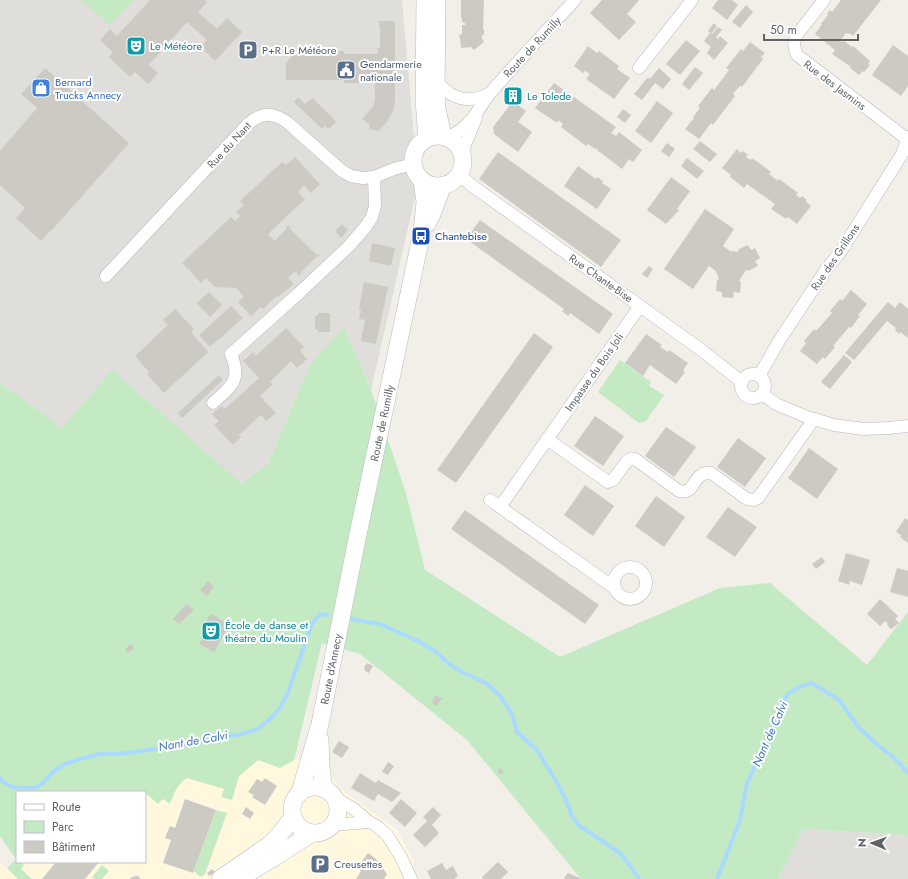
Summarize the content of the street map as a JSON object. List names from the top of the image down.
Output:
{
  "streets": {
    "main road": ["Route de Rumilly", "Route d'Annecy"],
    "street": [
      "Rue des Jasmins",
      "Rue du Nant",
      "Rue des Grillons",
      "Rue Chante-Bise",
      "Impasse du Bois Joli"
    ]
  },
  "crossings": [
    ["Route de Rumilly", "Rue du Nant"],
    ["Route de Rumilly", "Rue Chante-Bise"],
    ["Route de Rumilly", "Route d'Annecy"],
    ["Rue des Jasmins", "Rue des Grillons"],
    ["Rue du Nant", "Rue Chante-Bise"],
    ["Rue des Grillons", "Rue Chante-Bise"],
    ["Rue Chante-Bise", "Impasse du Bois Joli"]
  ],
  "water": ["Nant de Calvi"],
  "places": {
    "theatre": ["Le Météore", "École de danse et théatre du Moulin"],
    "parking": ["P+R Le Météore", "Creusettes"],
    "public building": ["Gendarmerie nationale"],
    "shop": ["Bernard Trucks Annecy"],
    "building": ["Le Tolede"],
    "bus stop": ["Chantebise"]
  },
  "legend": ["Route", "Parc", "Bâtiment"],
  "scale_bar": "50 m",
  "north": "left"
}
